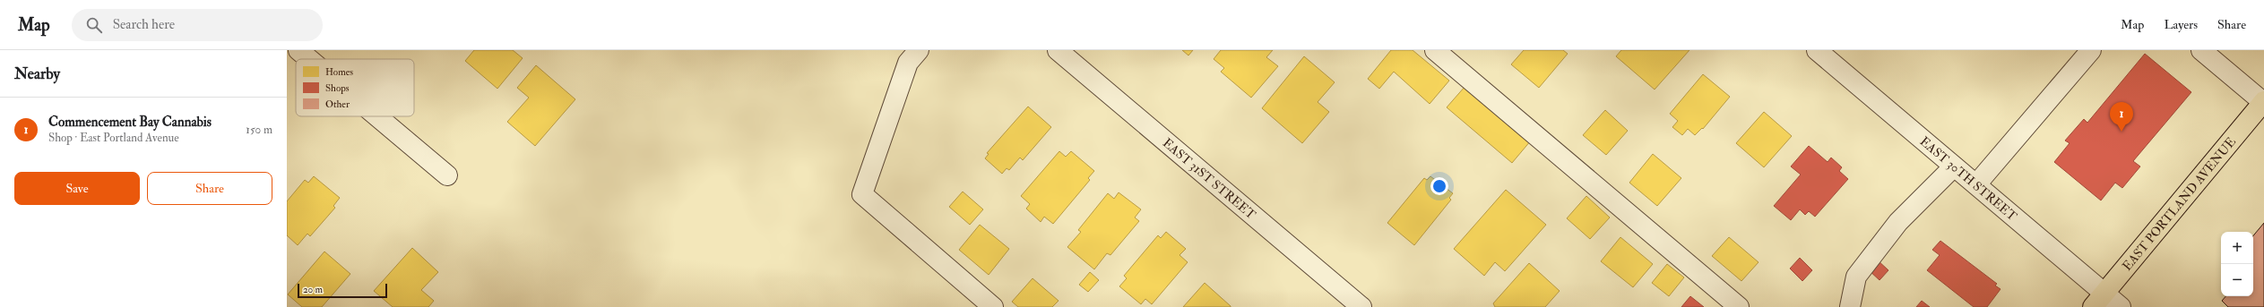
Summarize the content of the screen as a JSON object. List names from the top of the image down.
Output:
{
  "streets": {
    "main road": ["EAST PORTLAND AVENUE"],
    "street": ["EAST 30TH STREET", "EAST 31ST STREET"]
  },
  "crossings": [
    ["EAST 30TH STREET", "EAST PORTLAND AVENUE"]
  ],
  "legend": ["Homes", "Shops", "Other"],
  "scale_bar": "20 m",
  "page": {
    "header": "Map",
    "search": "Search here",
    "nav": ["Map", "Layers", "Share"],
    "heading": "Nearby",
    "list": [
      {
        "mark": "1",
        "name": "Commencement Bay Cannabis",
        "note": "Shop · East Portland Avenue",
        "value": "150 m"
      }
    ],
    "pins": "1",
    "buttons": ["Save", "Share"],
    "map_buttons": ["+", "−"],
    "scale": "20 m"
  }
}
